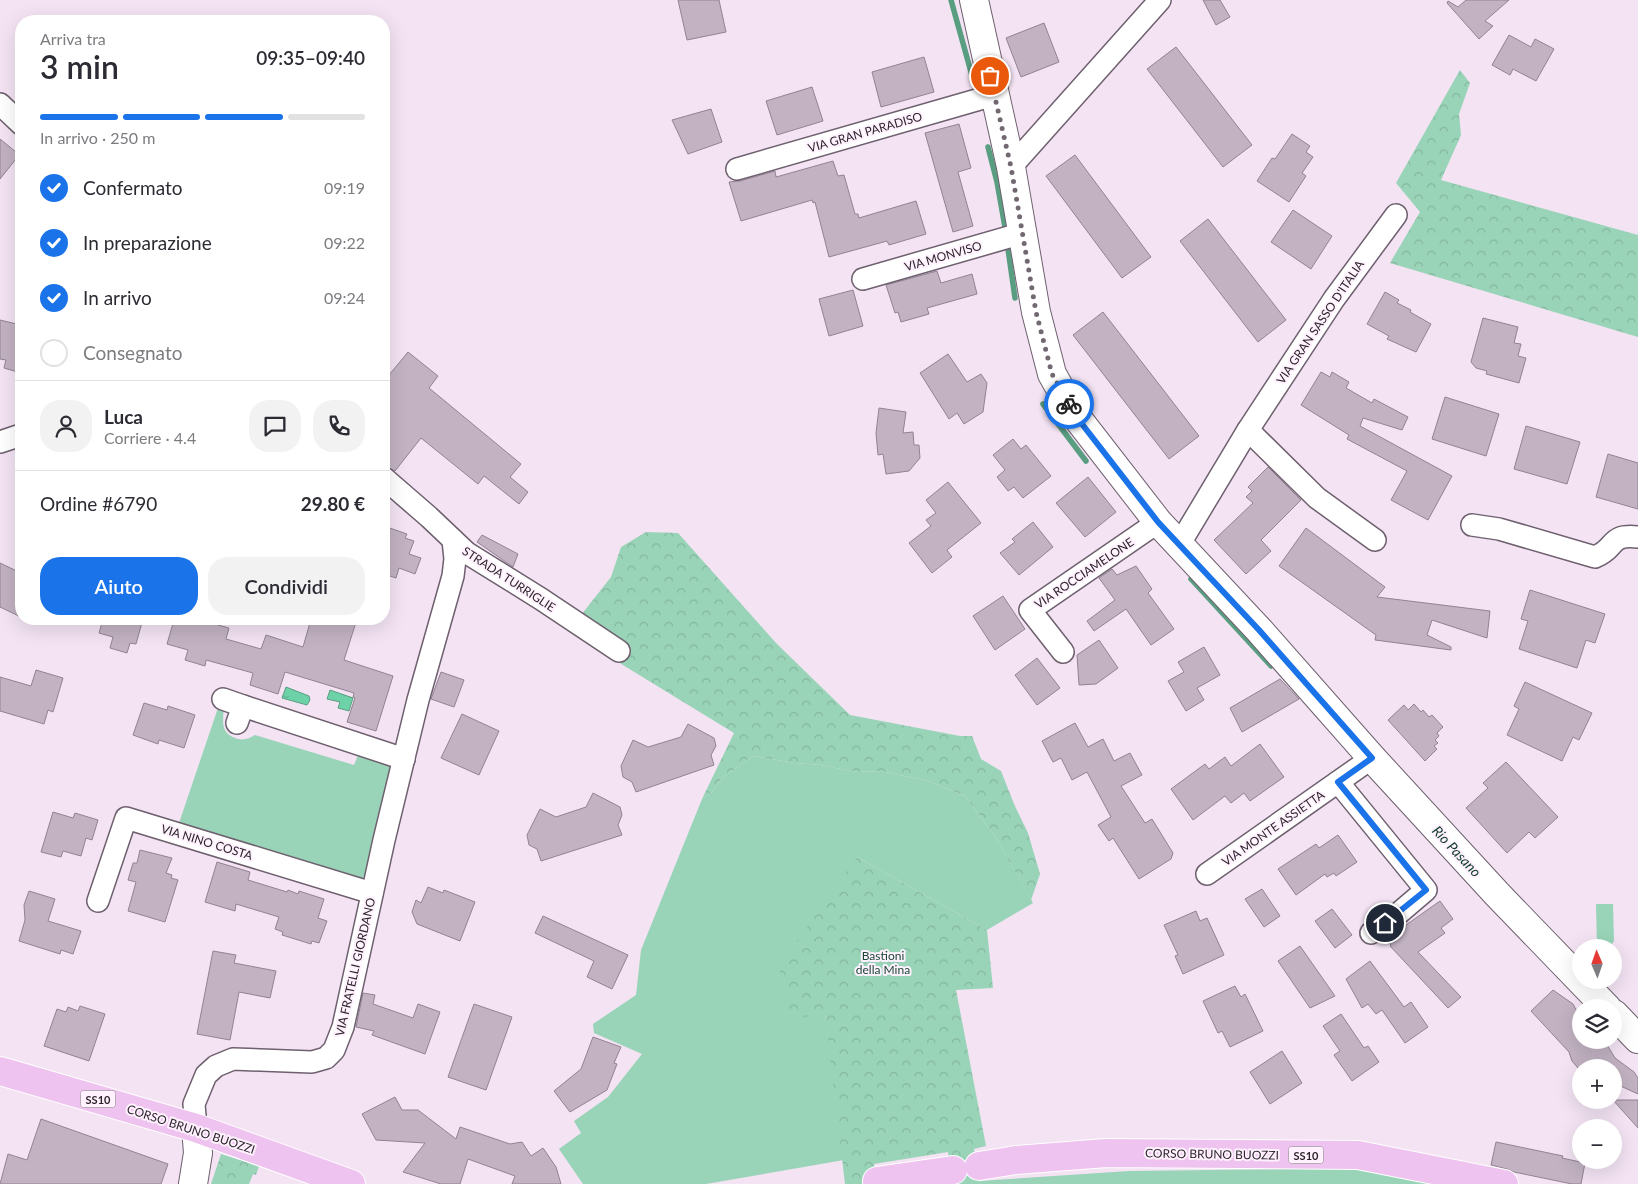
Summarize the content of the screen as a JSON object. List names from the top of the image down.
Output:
{
  "streets": {
    "main road": ["SS10", "CORSO BRUNO BUOZZI"],
    "street": [
      "VIA GRAN PARADISO",
      "VIA MONVISO",
      "VIA GRAN SASSO D'ITALIA",
      "VIA ROCCIAMELONE",
      "STRADA TURRIGLIE",
      "VIA MONTE ASSIETTA",
      "VIA NINO COSTA",
      "VIA FRATELLI GIORDANO"
    ]
  },
  "crossings": [
    ["STRADA TURRIGLIE", "VIA FRATELLI GIORDANO"],
    ["VIA NINO COSTA", "VIA FRATELLI GIORDANO"],
    ["VIA FRATELLI GIORDANO", "CORSO BRUNO BUOZZI"]
  ],
  "water": ["Rio Pasano"],
  "parks": ["Bastioni della Mina"],
  "north": "top",
  "page": {
    "heading": ["3 min", "Arriva tra", "09:35–09:40"],
    "panel": [
      "Luca",
      "Corriere · 4.4",
      "Ordine #6790",
      "29.80 €"
    ],
    "bar": "In arrivo · 250 m",
    "list": [
      ["Confermato", "09:19"],
      ["In preparazione", "09:22"],
      ["In arrivo", "09:24"],
      "Consegnato"
    ],
    "buttons": ["Aiuto", "Condividi"],
    "map_buttons": ["+", "−"]
  }
}
